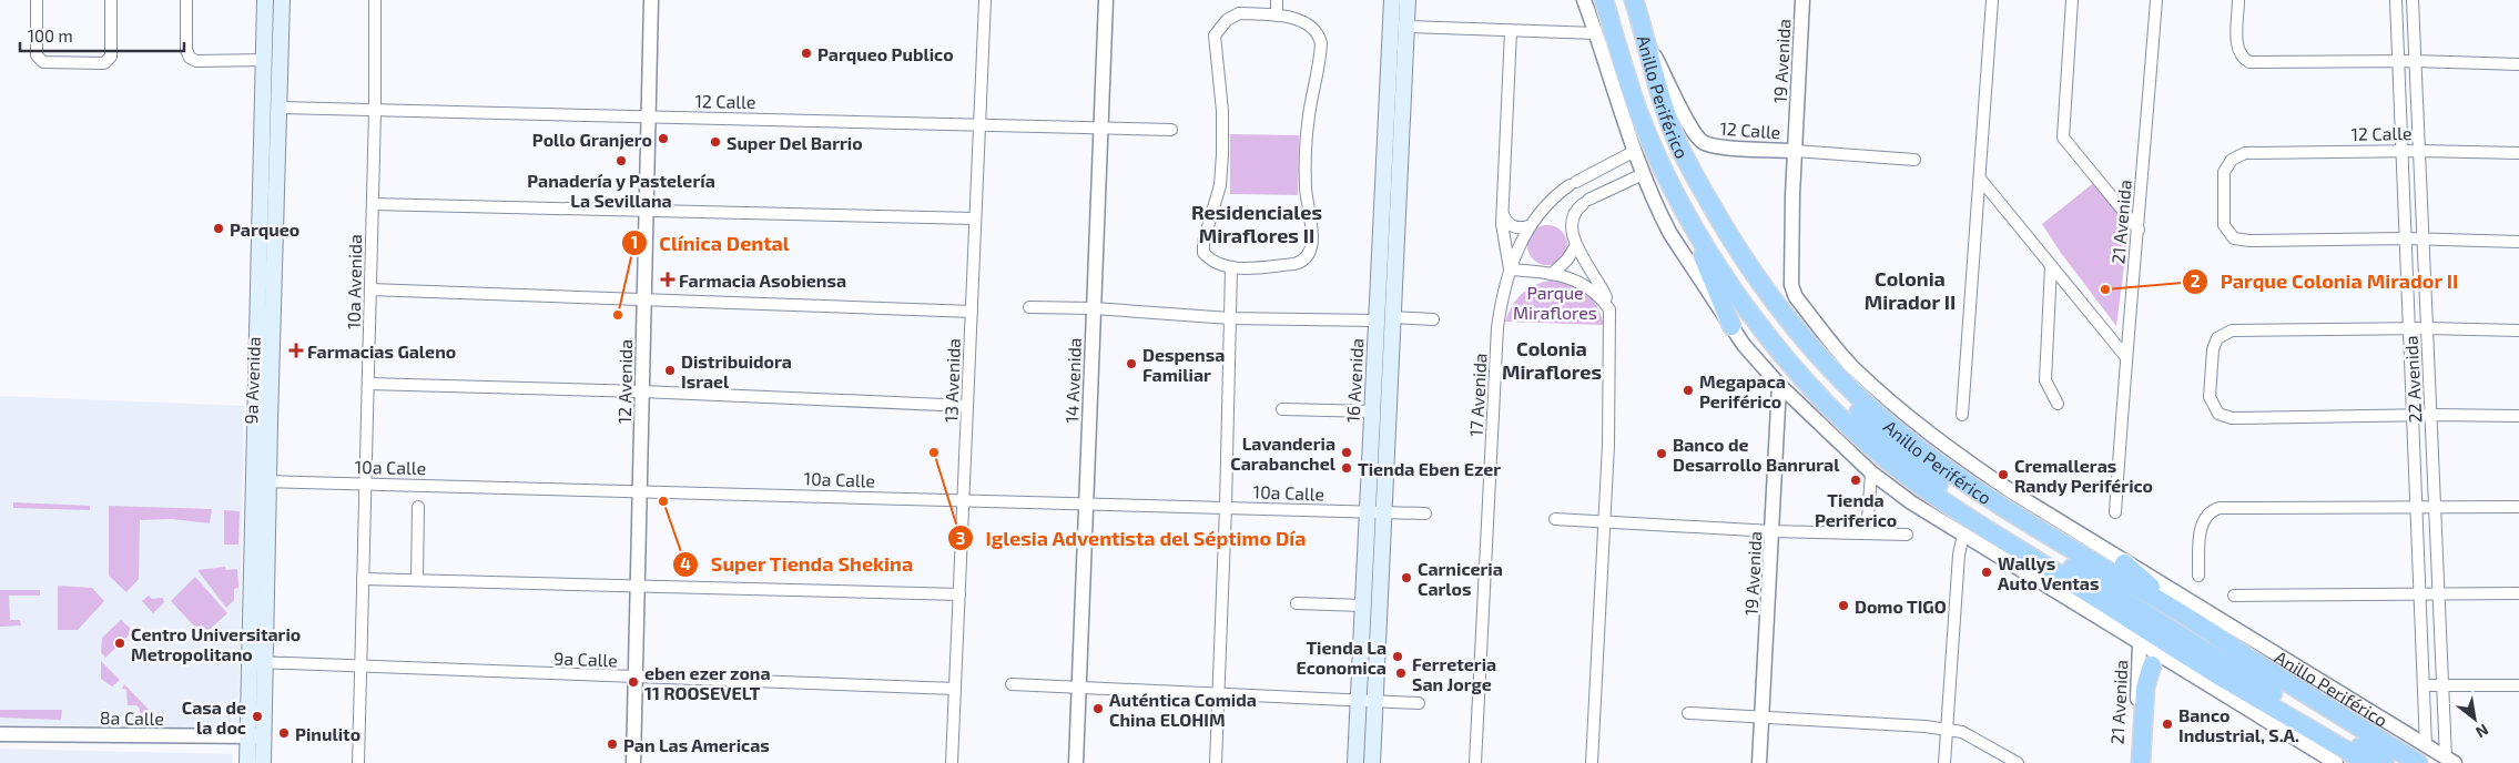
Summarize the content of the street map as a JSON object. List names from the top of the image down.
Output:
{
  "streets": {
    "highway": ["Anillo Periférico"],
    "main road": ["9a Avenida", "16 Avenida"],
    "street": [
      "19 Avenida",
      "12 Calle",
      "21 Avenida",
      "10a Avenida",
      "22 Avenida",
      "13 Avenida",
      "14 Avenida",
      "12 Avenida",
      "17 Avenida",
      "10a Calle",
      "9a Calle",
      "8a Calle"
    ]
  },
  "crossings": [
    ["19 Avenida", "Anillo Periférico"],
    ["19 Avenida", "12 Calle"],
    ["Anillo Periférico", "12 Calle"],
    ["Anillo Periférico", "22 Avenida"],
    ["12 Calle", "10a Avenida"],
    ["12 Calle", "22 Avenida"],
    ["12 Calle", "9a Avenida"],
    ["12 Calle", "13 Avenida"],
    ["12 Calle", "14 Avenida"],
    ["12 Calle", "12 Avenida"],
    ["10a Avenida", "10a Calle"],
    ["10a Avenida", "9a Calle"],
    ["9a Avenida", "10a Calle"],
    ["9a Avenida", "9a Calle"],
    ["9a Avenida", "8a Calle"],
    ["13 Avenida", "10a Calle"],
    ["13 Avenida", "9a Calle"],
    ["14 Avenida", "10a Calle"],
    ["16 Avenida", "10a Calle"],
    ["12 Avenida", "10a Calle"],
    ["12 Avenida", "9a Calle"]
  ],
  "districts": ["Residenciales Miraflores II", "Colonia Mirador II", "Colonia Miraflores"],
  "parks": ["Parque Miraflores"],
  "places": {
    "other": [
      "Parqueo Publico",
      "Pollo Granjero",
      "Super Del Barrio",
      "Panadería y Pastelería La Sevillana",
      "Parqueo",
      "Parque Colonia Mirador II",
      "Clínica Dental",
      "Despensa Familiar",
      "Distribuidora Israel",
      "Megapaca Periférico",
      "Iglesia Adventista del Séptimo Día",
      "Lavanderia Carabanchel",
      "Banco de Desarrollo Banrural",
      "Tienda Eben Ezer",
      "Cremalleras Randy Periférico",
      "Tienda Periferico",
      "Super Tienda Shekina",
      "Wallys Auto Ventas",
      "Carniceria Carlos",
      "Domo TIGO",
      "Centro Universitario Metropolitano",
      "Tienda La Economica",
      "Ferreteria San Jorge",
      "eben ezer zona 11 ROOSEVELT",
      "Auténtica Comida China ELOHIM",
      "Casa de la doc",
      "Banco Industrial, S.A.",
      "Pinulito",
      "Pan Las Americas"
    ],
    "health": ["Farmacia Asobiensa", "Farmacias Galeno"]
  },
  "scale_bar": "100 m",
  "north": "bottom right"
}
